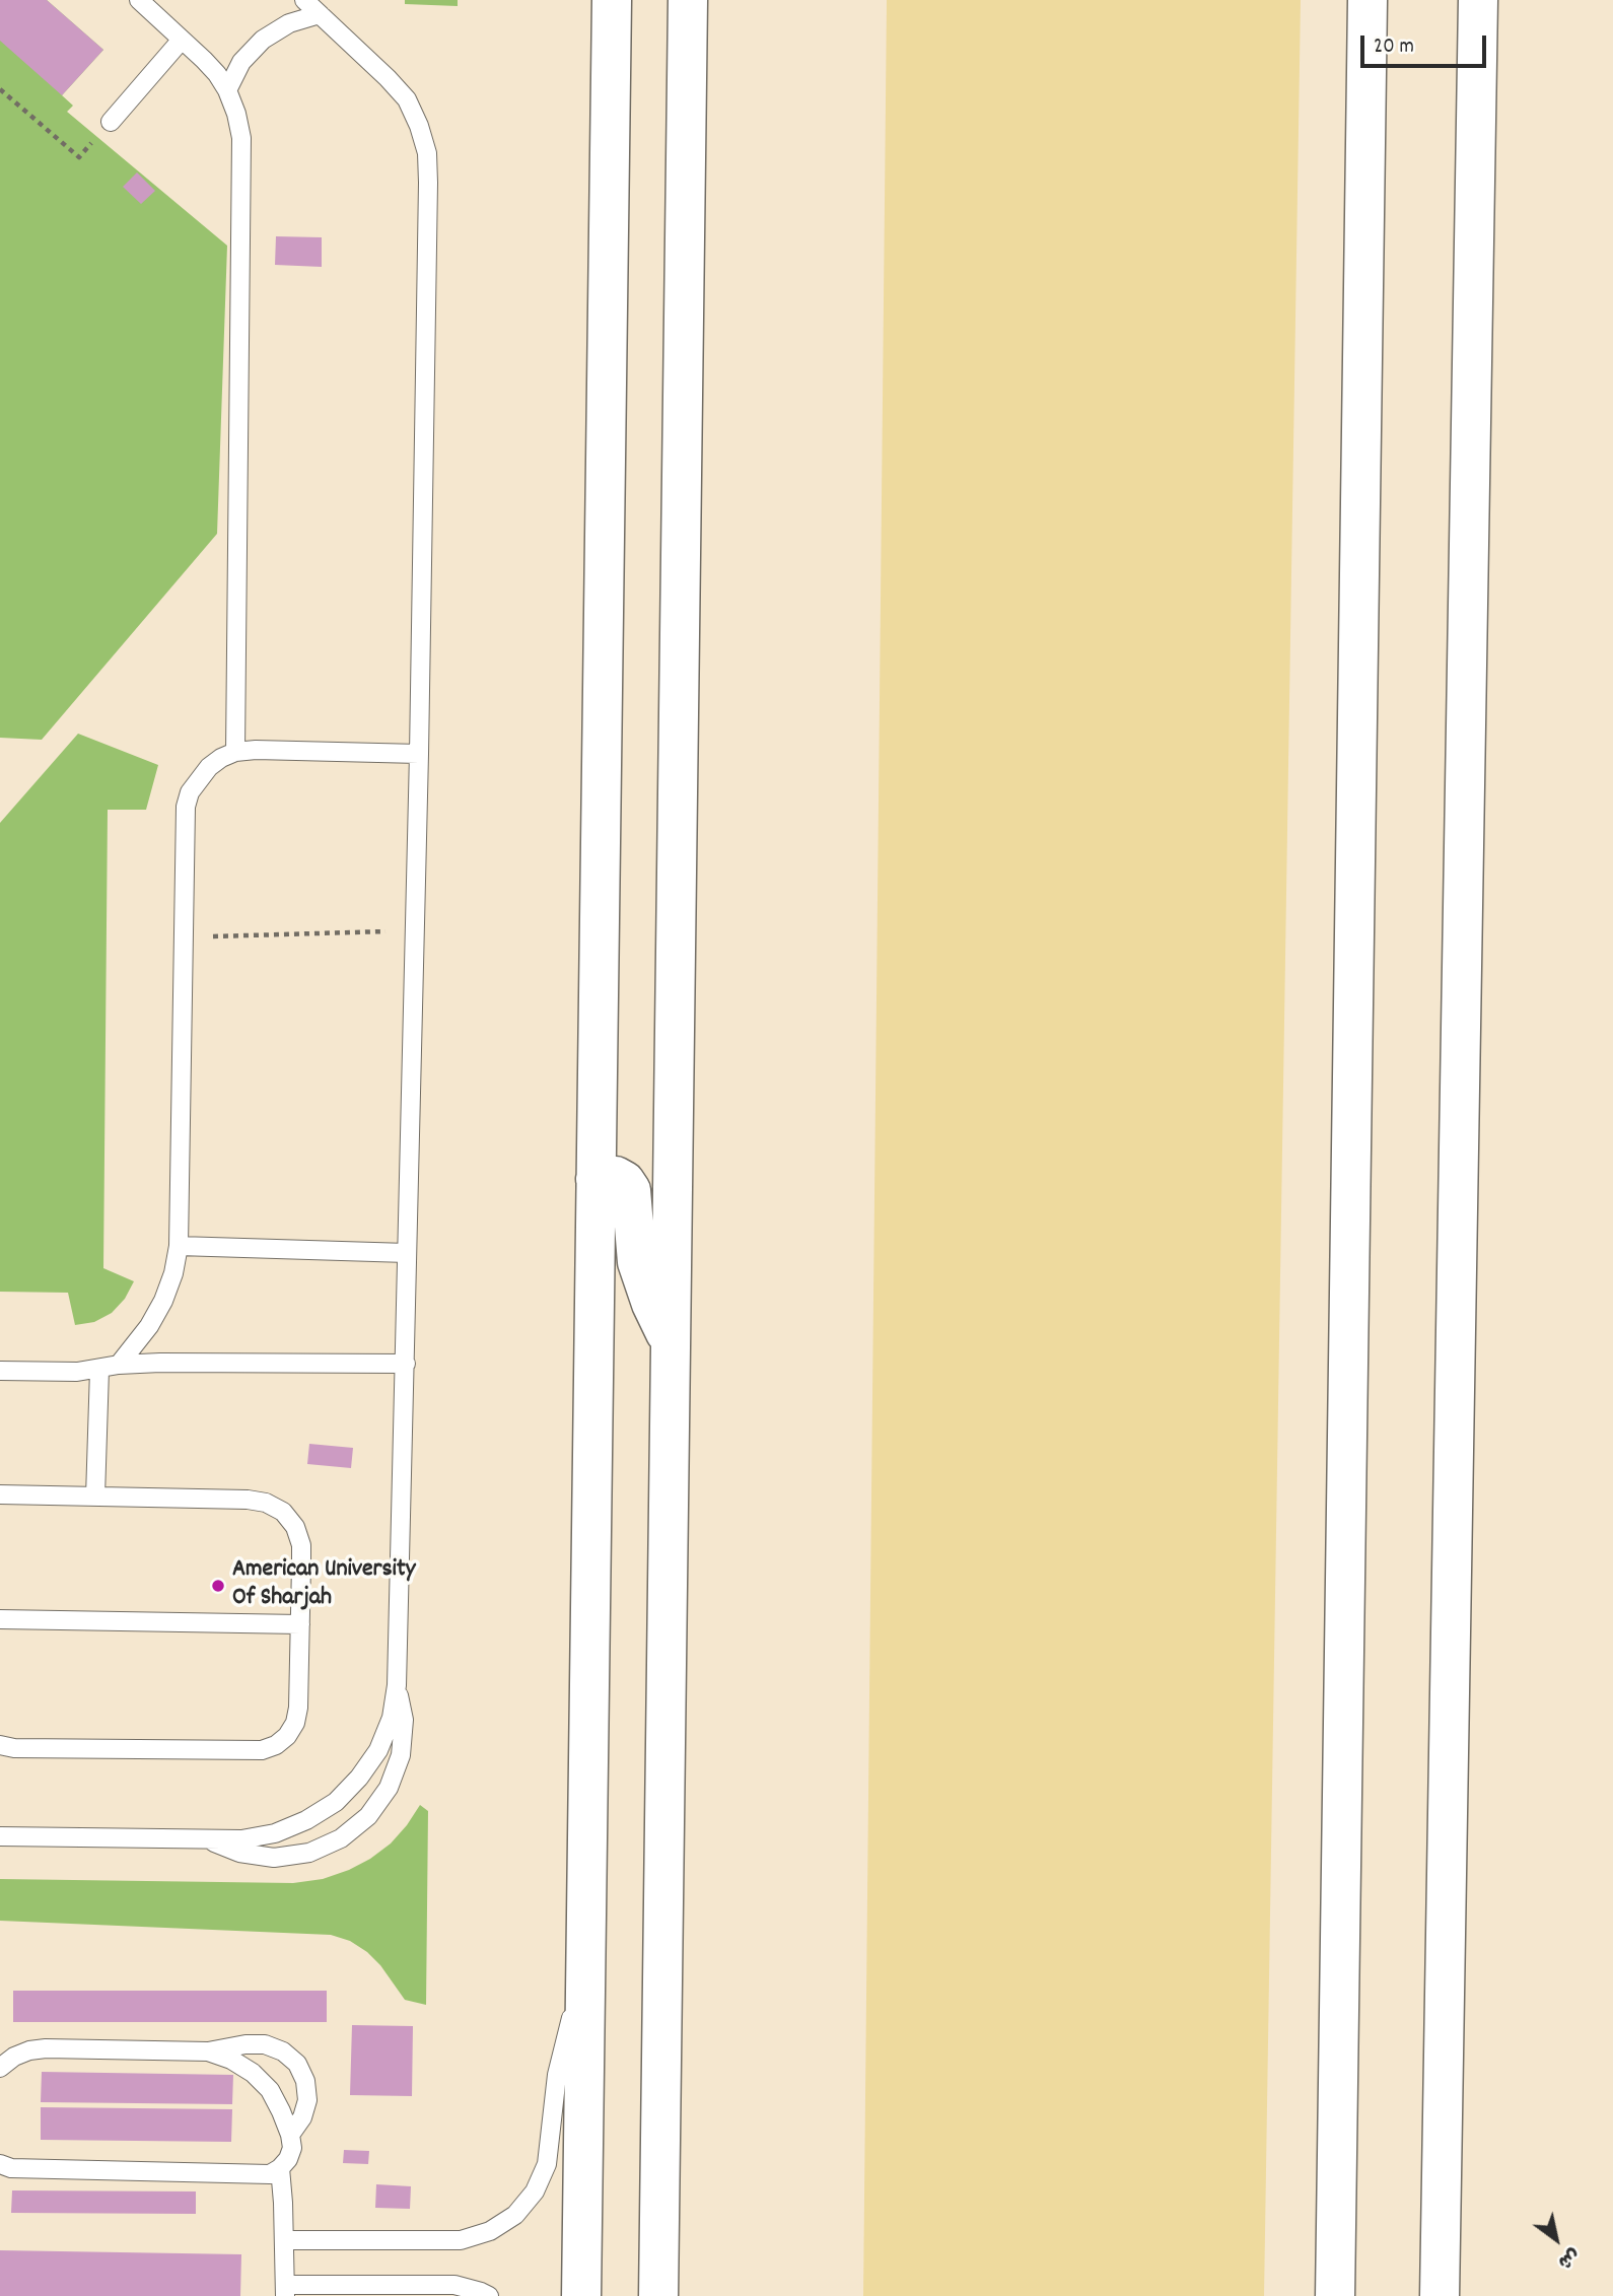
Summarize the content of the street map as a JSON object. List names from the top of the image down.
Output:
{
  "places": ["American University Of Sharjah"],
  "scale_bar": "20 m",
  "north": "bottom right"
}
